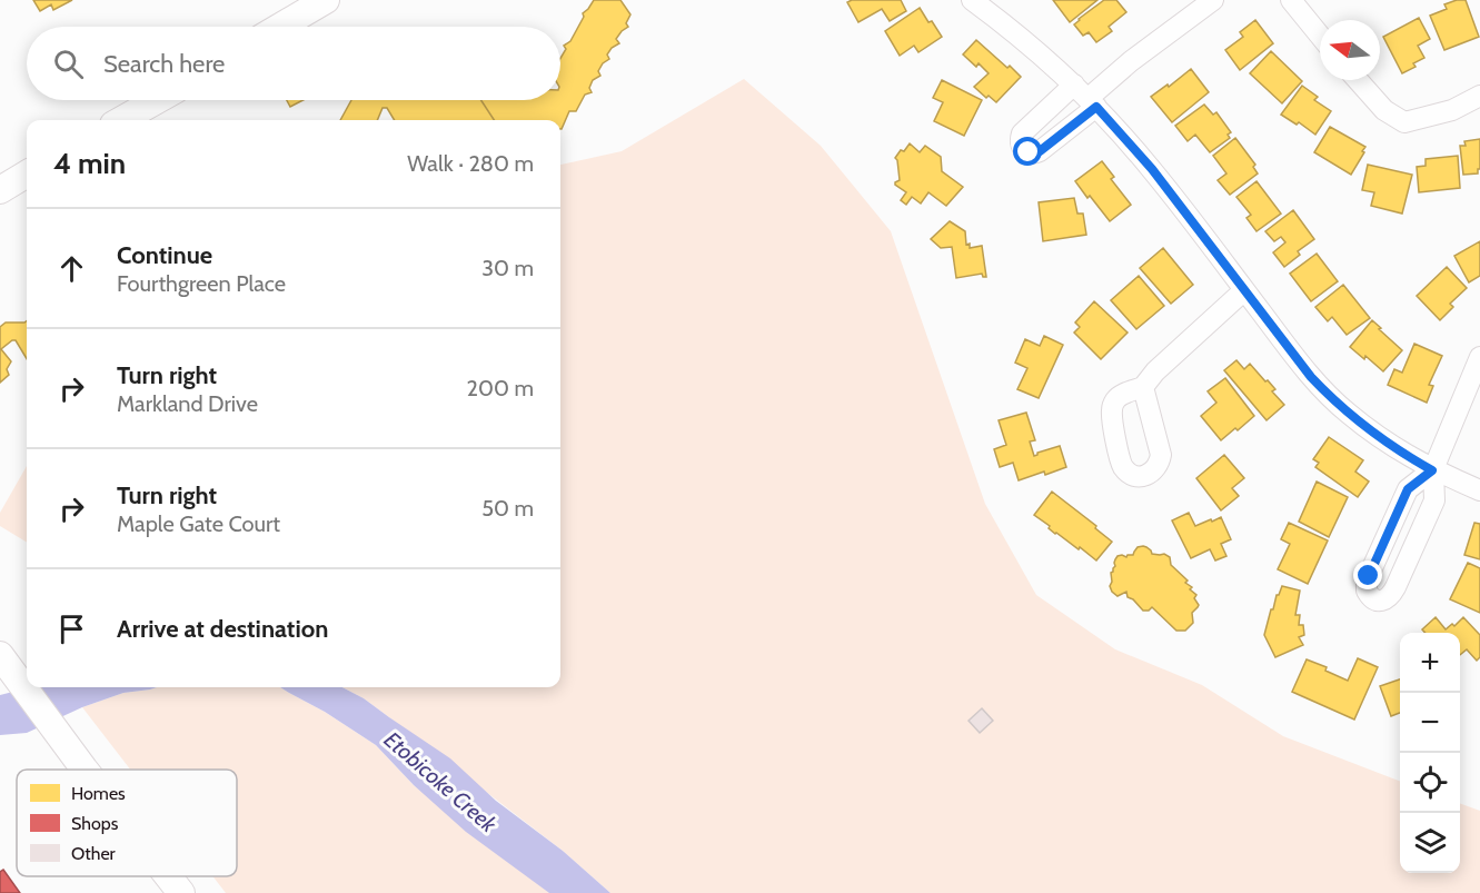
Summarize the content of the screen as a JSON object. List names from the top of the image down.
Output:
{
  "water": ["Etobicoke Creek"],
  "legend": ["Homes", "Shops", "Other"],
  "north": "left",
  "page": {
    "search": "Search here",
    "heading": ["4 min", "Walk · 280 m"],
    "list": [
      ["Continue", "Fourthgreen Place", "30 m"],
      ["Turn right", "Markland Drive", "200 m"],
      ["Turn right", "Maple Gate Court", "50 m"],
      "Arrive at destination"
    ],
    "map_buttons": ["+", "−"]
  }
}
